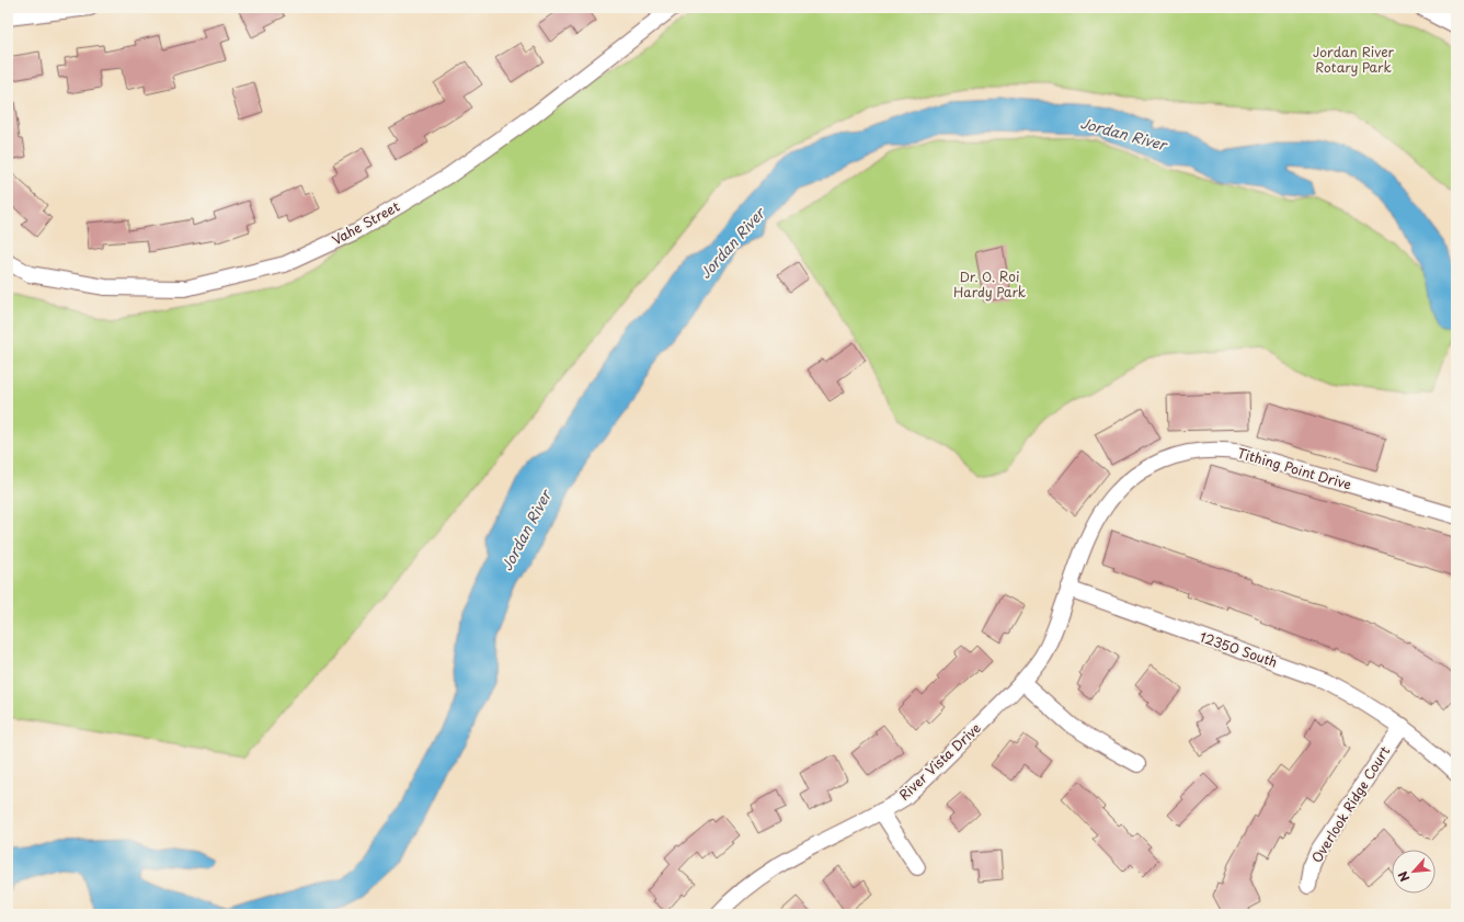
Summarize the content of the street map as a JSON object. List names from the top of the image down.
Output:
{
  "streets": {
    "street": [
      "Vahe Street",
      "Tithing Point Drive",
      "12350 South",
      "River Vista Drive",
      "Overlook Ridge Court"
    ]
  },
  "crossings": [
    ["Tithing Point Drive", "12350 South"],
    ["Tithing Point Drive", "River Vista Drive"],
    ["12350 South", "River Vista Drive"],
    ["12350 South", "Overlook Ridge Court"]
  ],
  "water": ["Jordan River"],
  "parks": ["Jordan River Rotary Park", "Dr. O. Roi Hardy Park"],
  "north": "bottom left"
}
